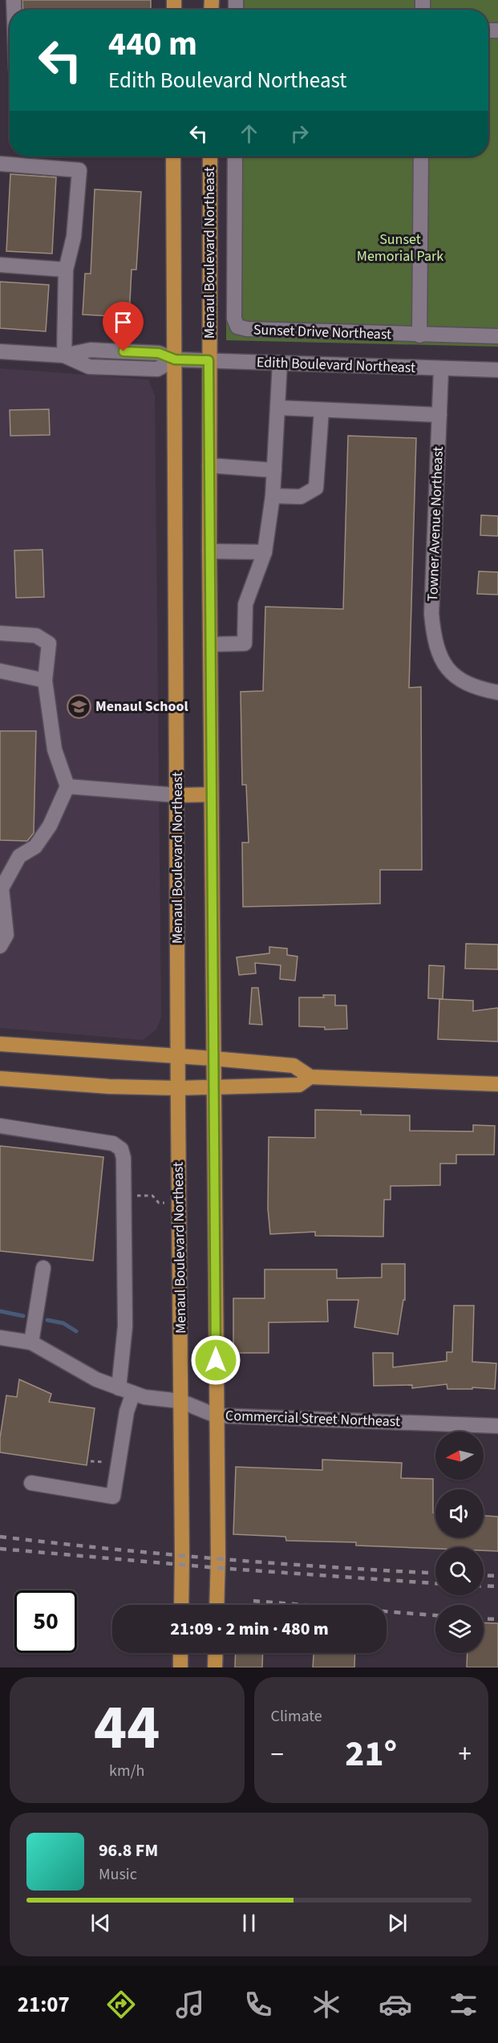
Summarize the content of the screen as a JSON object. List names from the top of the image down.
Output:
{
  "streets": {
    "main road": ["Menaul Boulevard Northeast"],
    "street": [
      "Sunset Drive Northeast",
      "Edith Boulevard Northeast",
      "Towner Avenue Northeast",
      "Commercial Street Northeast"
    ]
  },
  "crossings": [
    ["Menaul Boulevard Northeast", "Edith Boulevard Northeast"],
    ["Menaul Boulevard Northeast", "Commercial Street Northeast"],
    ["Edith Boulevard Northeast", "Towner Avenue Northeast"]
  ],
  "parks": ["Sunset Memorial Park"],
  "places": {
    "school or university": ["Menaul School"]
  },
  "north": "left",
  "page": {
    "turn": ["440 m", "Edith Boulevard Northeast"],
    "limit": "50",
    "trip": "21:09 · 2 min · 480 m",
    "tile": [
      ["44", "km/h"],
      "Climate"
    ],
    "heat": ["−", "21°", "+"],
    "song": ["96.8 FM", "Music"],
    "tabs": "21:07"
  }
}
